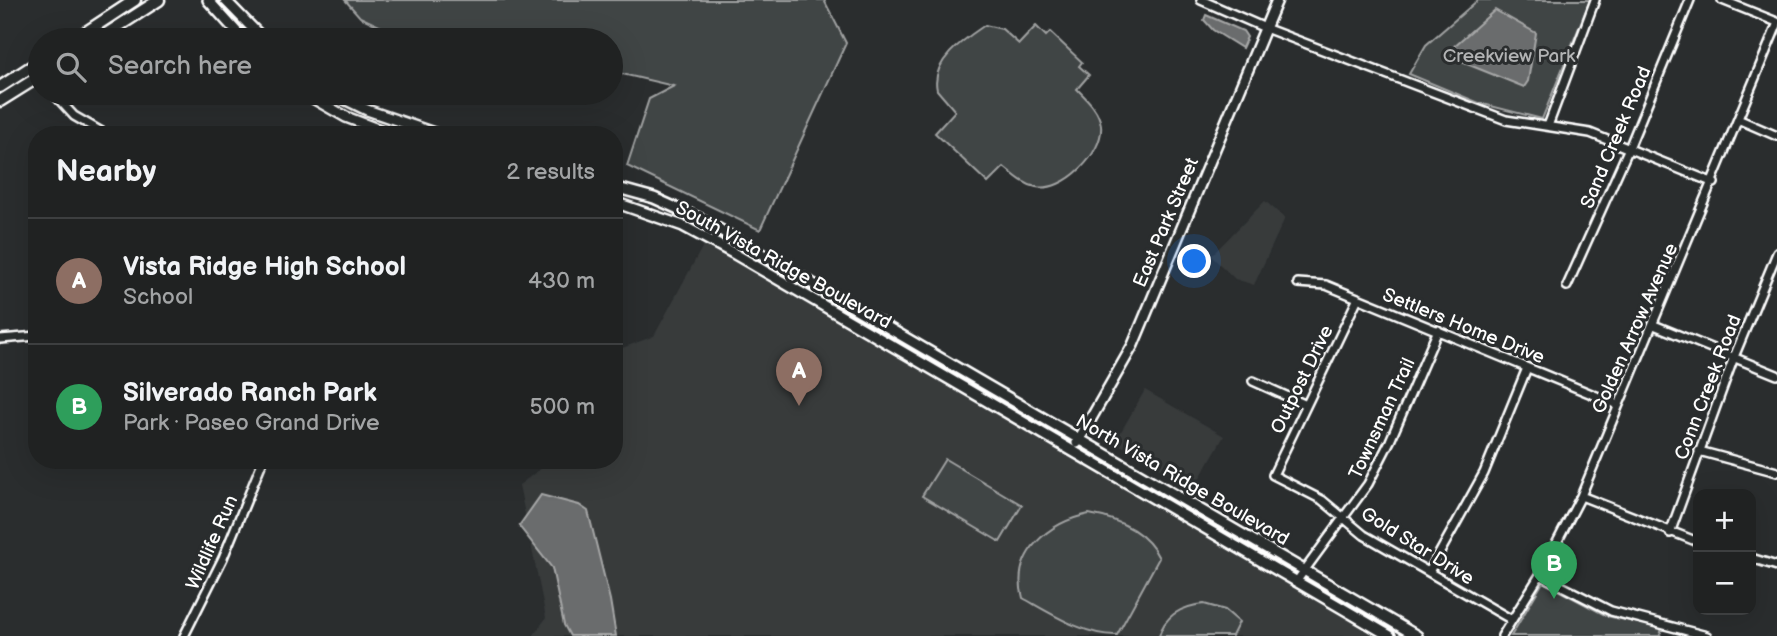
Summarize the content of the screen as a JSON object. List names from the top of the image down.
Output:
{
  "streets": {
    "street": [
      "Sand Creek Road",
      "East Park Street",
      "South Vista Ridge Boulevard",
      "Settlers Home Drive",
      "Golden Arrow Avenue",
      "Outpost Drive",
      "Conn Creek Road",
      "Townsman Trail",
      "North Vista Ridge Boulevard",
      "Wildlife Run",
      "Gold Star Drive"
    ]
  },
  "crossings": [
    ["East Park Street", "North Vista Ridge Boulevard"],
    ["South Vista Ridge Boulevard", "North Vista Ridge Boulevard"],
    ["Settlers Home Drive", "Golden Arrow Avenue"],
    ["Settlers Home Drive", "Outpost Drive"],
    ["Settlers Home Drive", "Townsman Trail"],
    ["Golden Arrow Avenue", "Gold Star Drive"],
    ["Outpost Drive", "Gold Star Drive"],
    ["Townsman Trail", "North Vista Ridge Boulevard"],
    ["Townsman Trail", "Gold Star Drive"]
  ],
  "parks": ["Creekview Park"],
  "page": {
    "search": "Search here",
    "heading": ["Nearby", "2 results"],
    "list": [
      {
        "mark": "A",
        "name": "Vista Ridge High School",
        "note": "School",
        "value": "430 m"
      },
      {
        "mark": "B",
        "name": "Silverado Ranch Park",
        "note": "Park · Paseo Grand Drive",
        "value": "500 m"
      }
    ],
    "pins": ["A", "B"],
    "map_buttons": ["+", "−"]
  }
}
